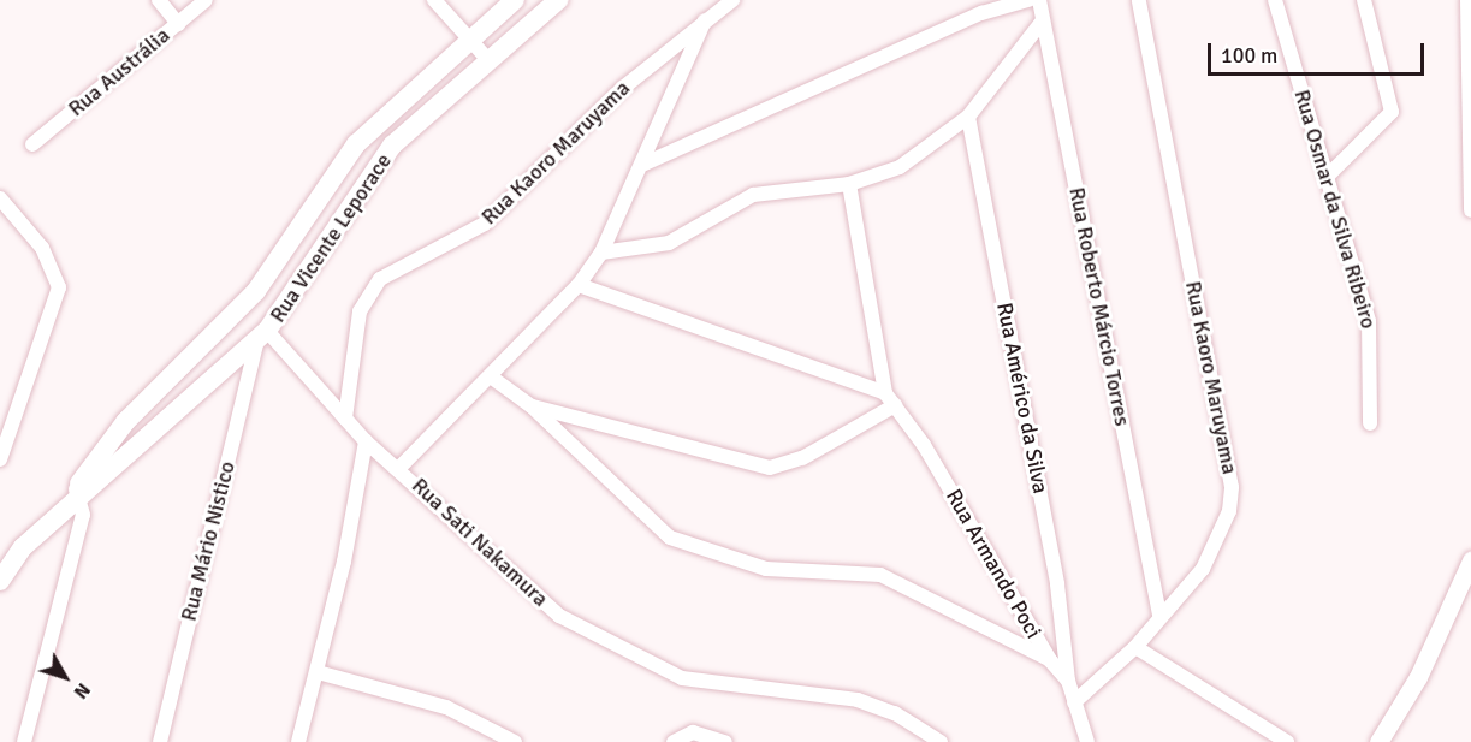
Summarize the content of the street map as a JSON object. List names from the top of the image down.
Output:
{
  "streets": {
    "main road": ["Rua Vicente Leporace"],
    "street": [
      "Rua Austrália",
      "Rua Kaoro Maruyama",
      "Rua Osmar da Silva Ribeiro",
      "Rua Roberto Márcio Torres",
      "Rua Américo da Silva",
      "Rua Mário Nistico",
      "Rua Sati Nakamura",
      "Rua Armando Poci"
    ]
  },
  "crossings": [
    ["Rua Kaoro Maruyama", "Rua Roberto Márcio Torres"],
    ["Rua Kaoro Maruyama", "Rua Sati Nakamura"],
    ["Rua Kaoro Maruyama", "Rua Armando Poci"],
    ["Rua Vicente Leporace", "Rua Mário Nistico"],
    ["Rua Vicente Leporace", "Rua Sati Nakamura"],
    ["Rua Américo da Silva", "Rua Armando Poci"],
    ["Rua Mário Nistico", "Rua Sati Nakamura"]
  ],
  "scale_bar": "100 m",
  "north": "bottom right"
}
